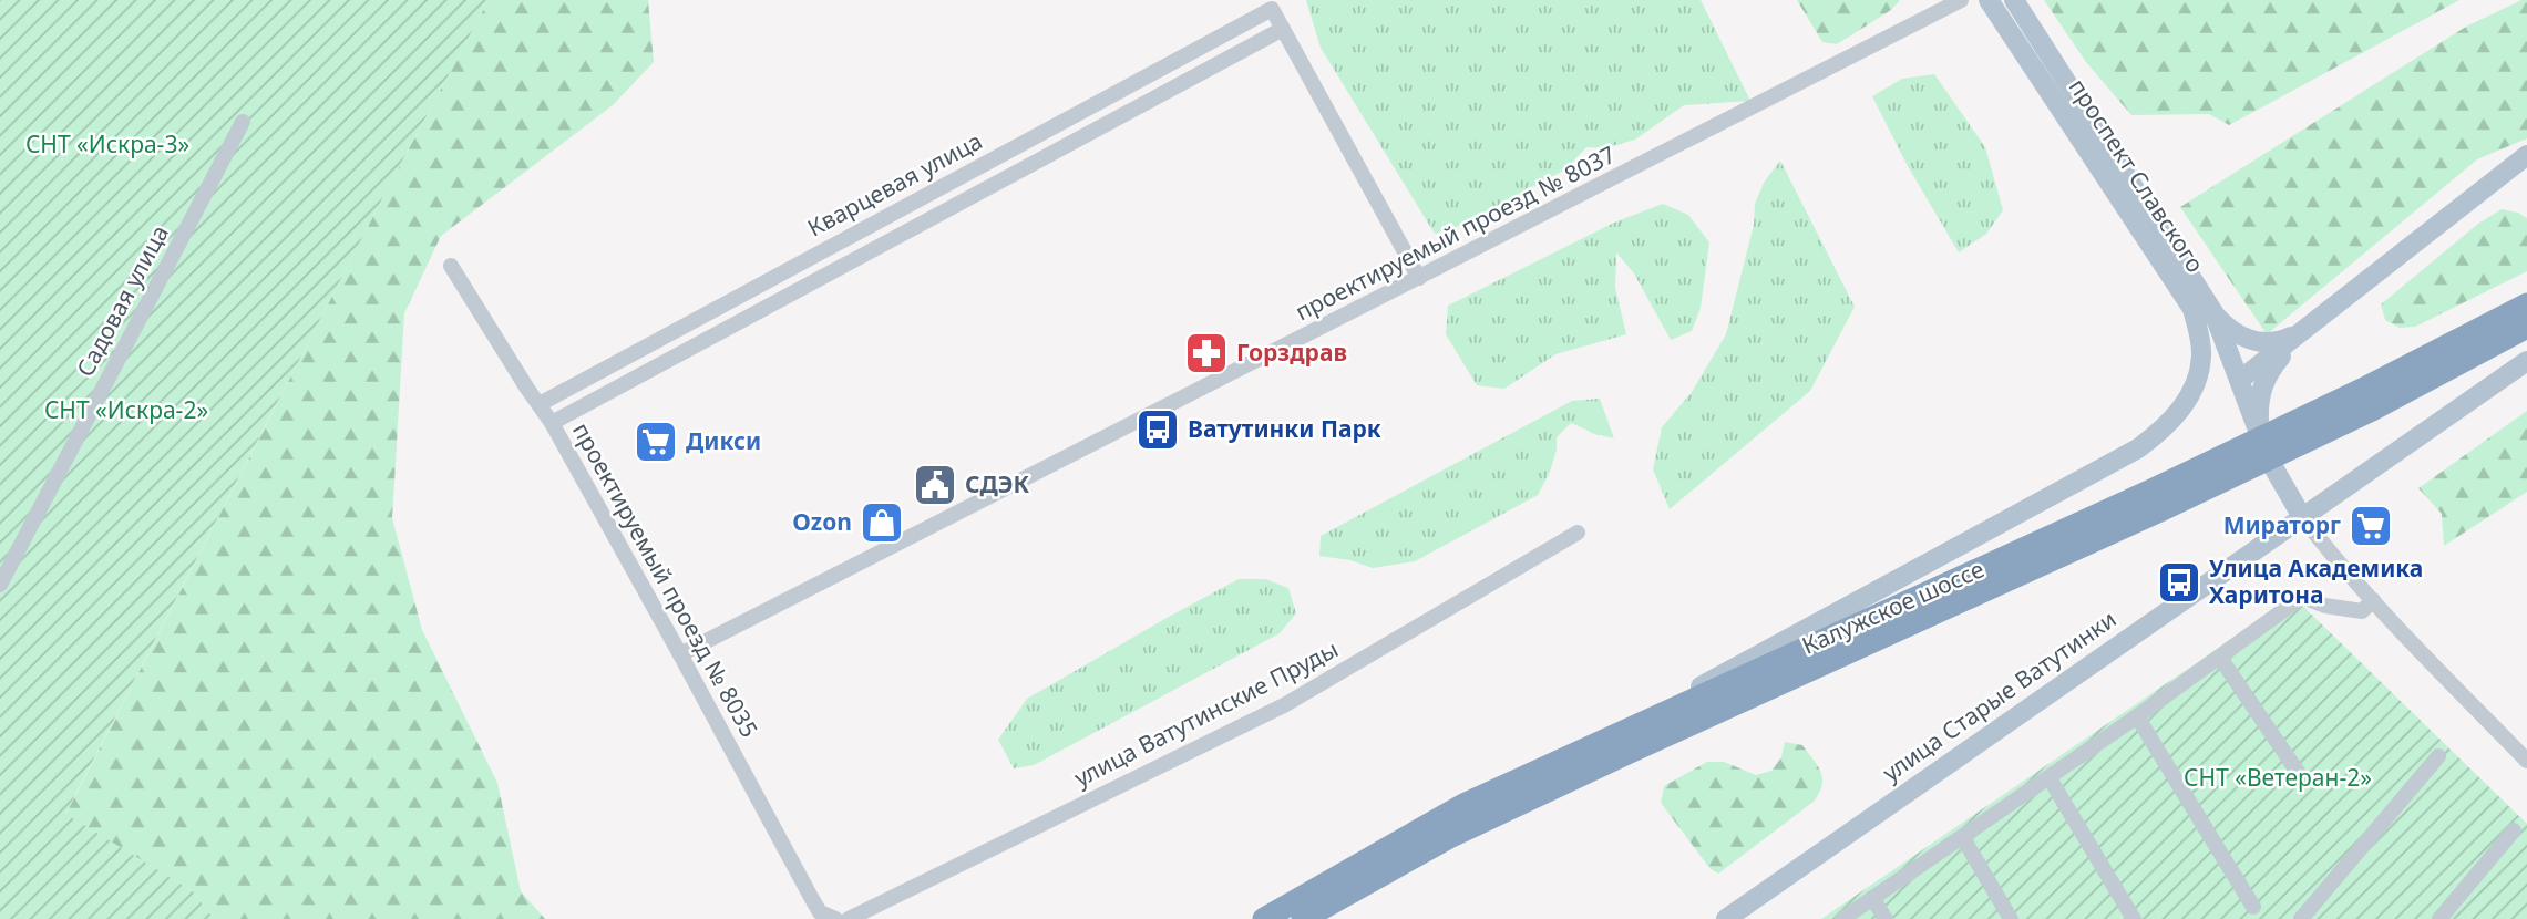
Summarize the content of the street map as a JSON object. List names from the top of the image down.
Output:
{
  "streets": {
    "highway": ["Калужское шоссе"],
    "main road": ["проспект Славского", "улица Старые Ватутинки"],
    "street": [
      "Кварцевая улица",
      "проектируемый проезд № 8037",
      "Садовая улица",
      "проектируемый проезд № 8035",
      "улица Ватутинские Пруды"
    ]
  },
  "crossings": [
    ["проспект Славского", "улица Старые Ватутинки"],
    ["Кварцевая улица", "проектируемый проезд № 8035"],
    ["проектируемый проезд № 8037", "проектируемый проезд № 8035"]
  ],
  "parks": ["СНТ «Искра-3»", "СНТ «Искра-2»", "СНТ «Ветеран-2»"],
  "places": {
    "pharmacy": ["Горздрав"],
    "bus stop": ["Ватутинки Парк", "Улица Академика Харитона"],
    "supermarket": ["Дикси", "Мираторг"],
    "public building": ["СДЭК"],
    "shop": ["Ozon"]
  }
}
